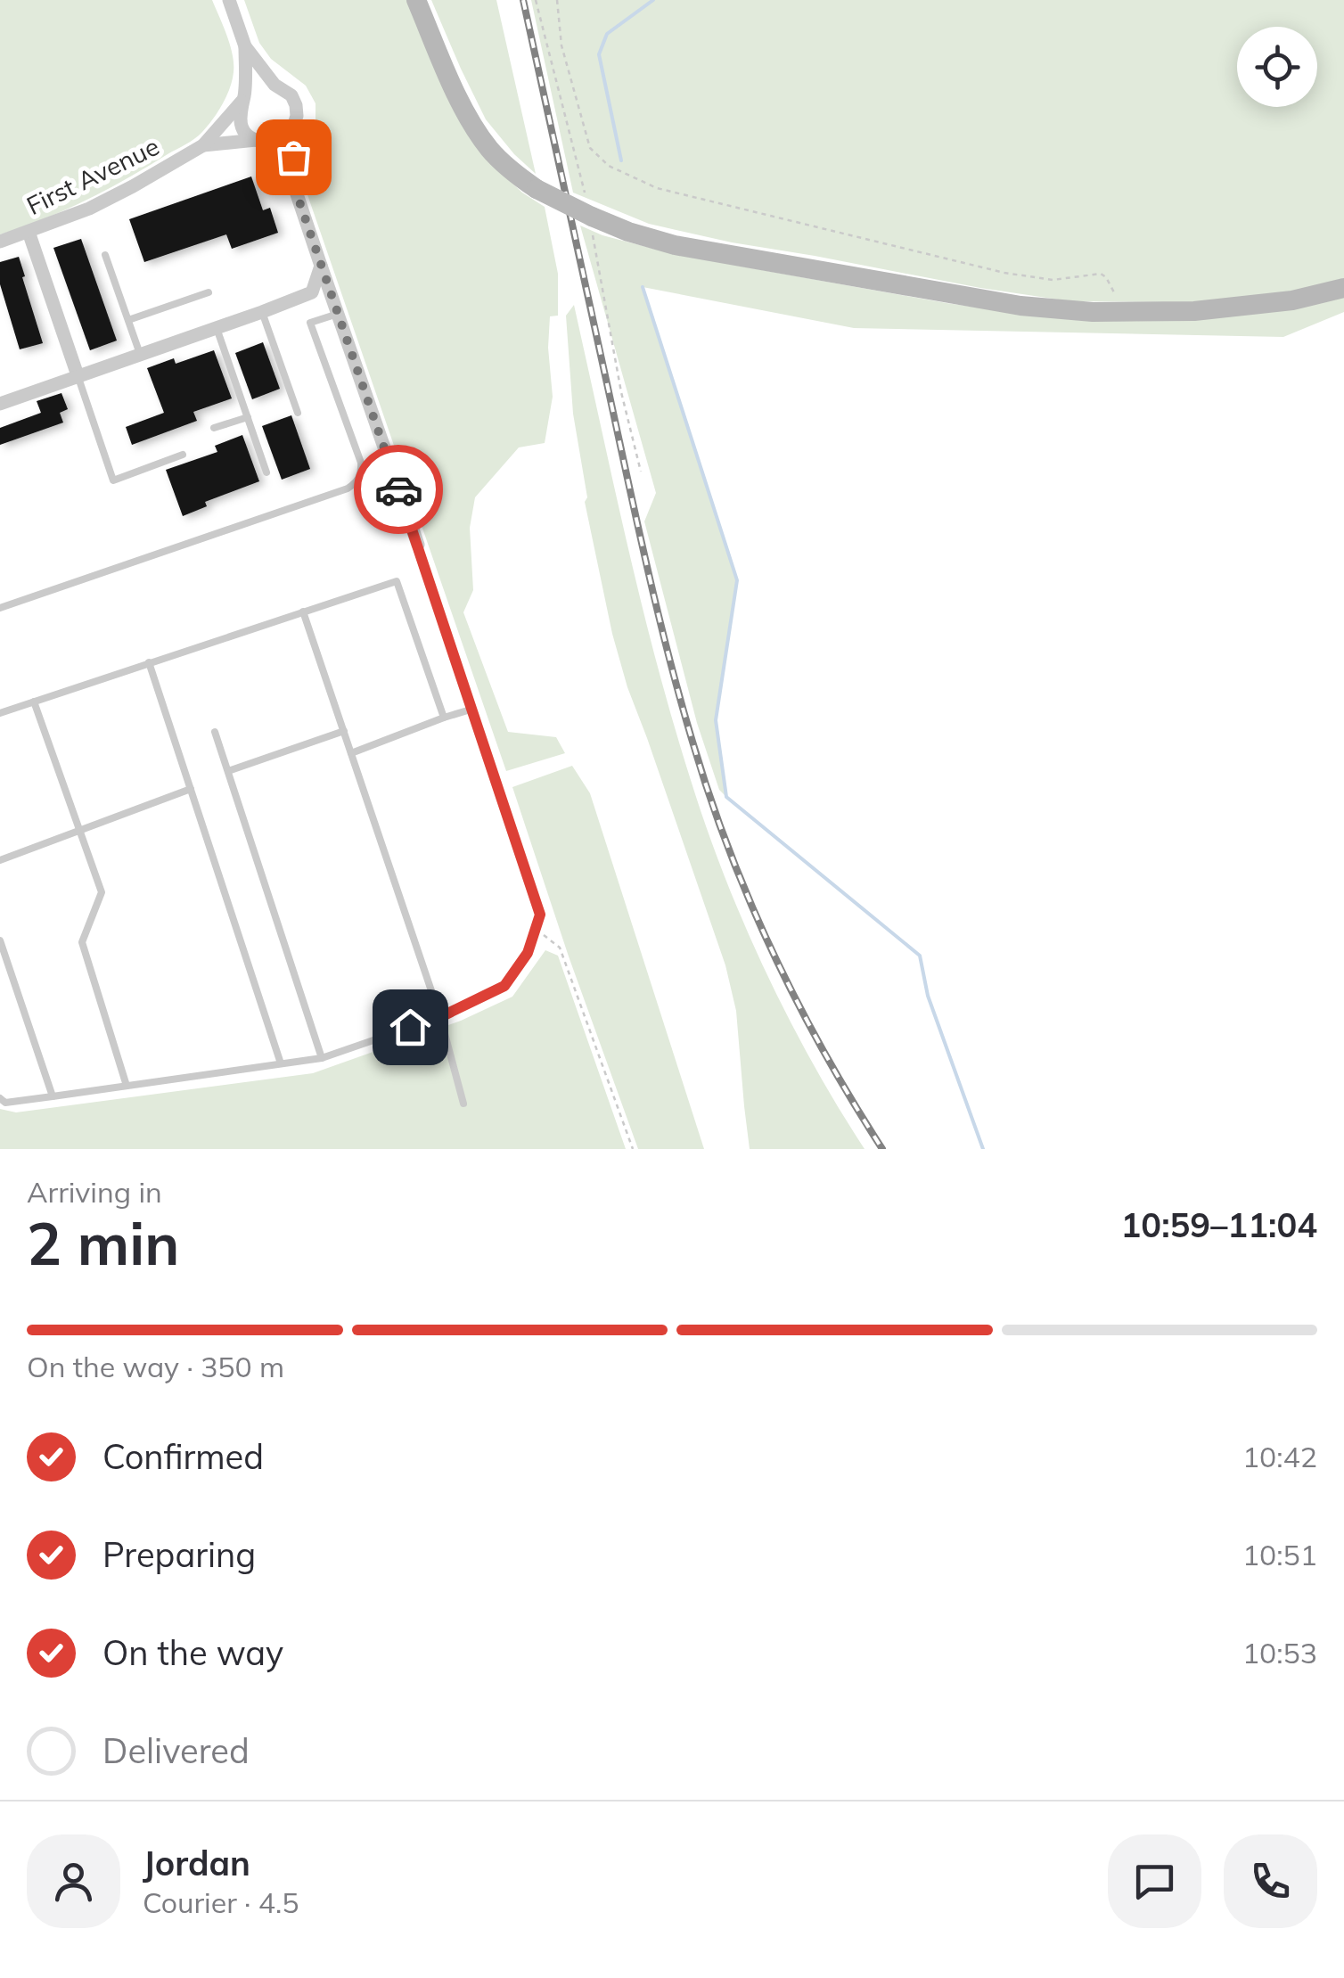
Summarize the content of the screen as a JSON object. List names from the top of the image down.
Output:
{
  "streets": {
    "street": ["First Avenue"]
  },
  "page": {
    "heading": ["2 min", "Arriving in", "10:59–11:04"],
    "panel": ["Jordan", "Courier · 4.5"],
    "bar": "On the way · 350 m",
    "list": [
      ["Confirmed", "10:42"],
      ["Preparing", "10:51"],
      ["On the way", "10:53"],
      "Delivered"
    ]
  }
}
